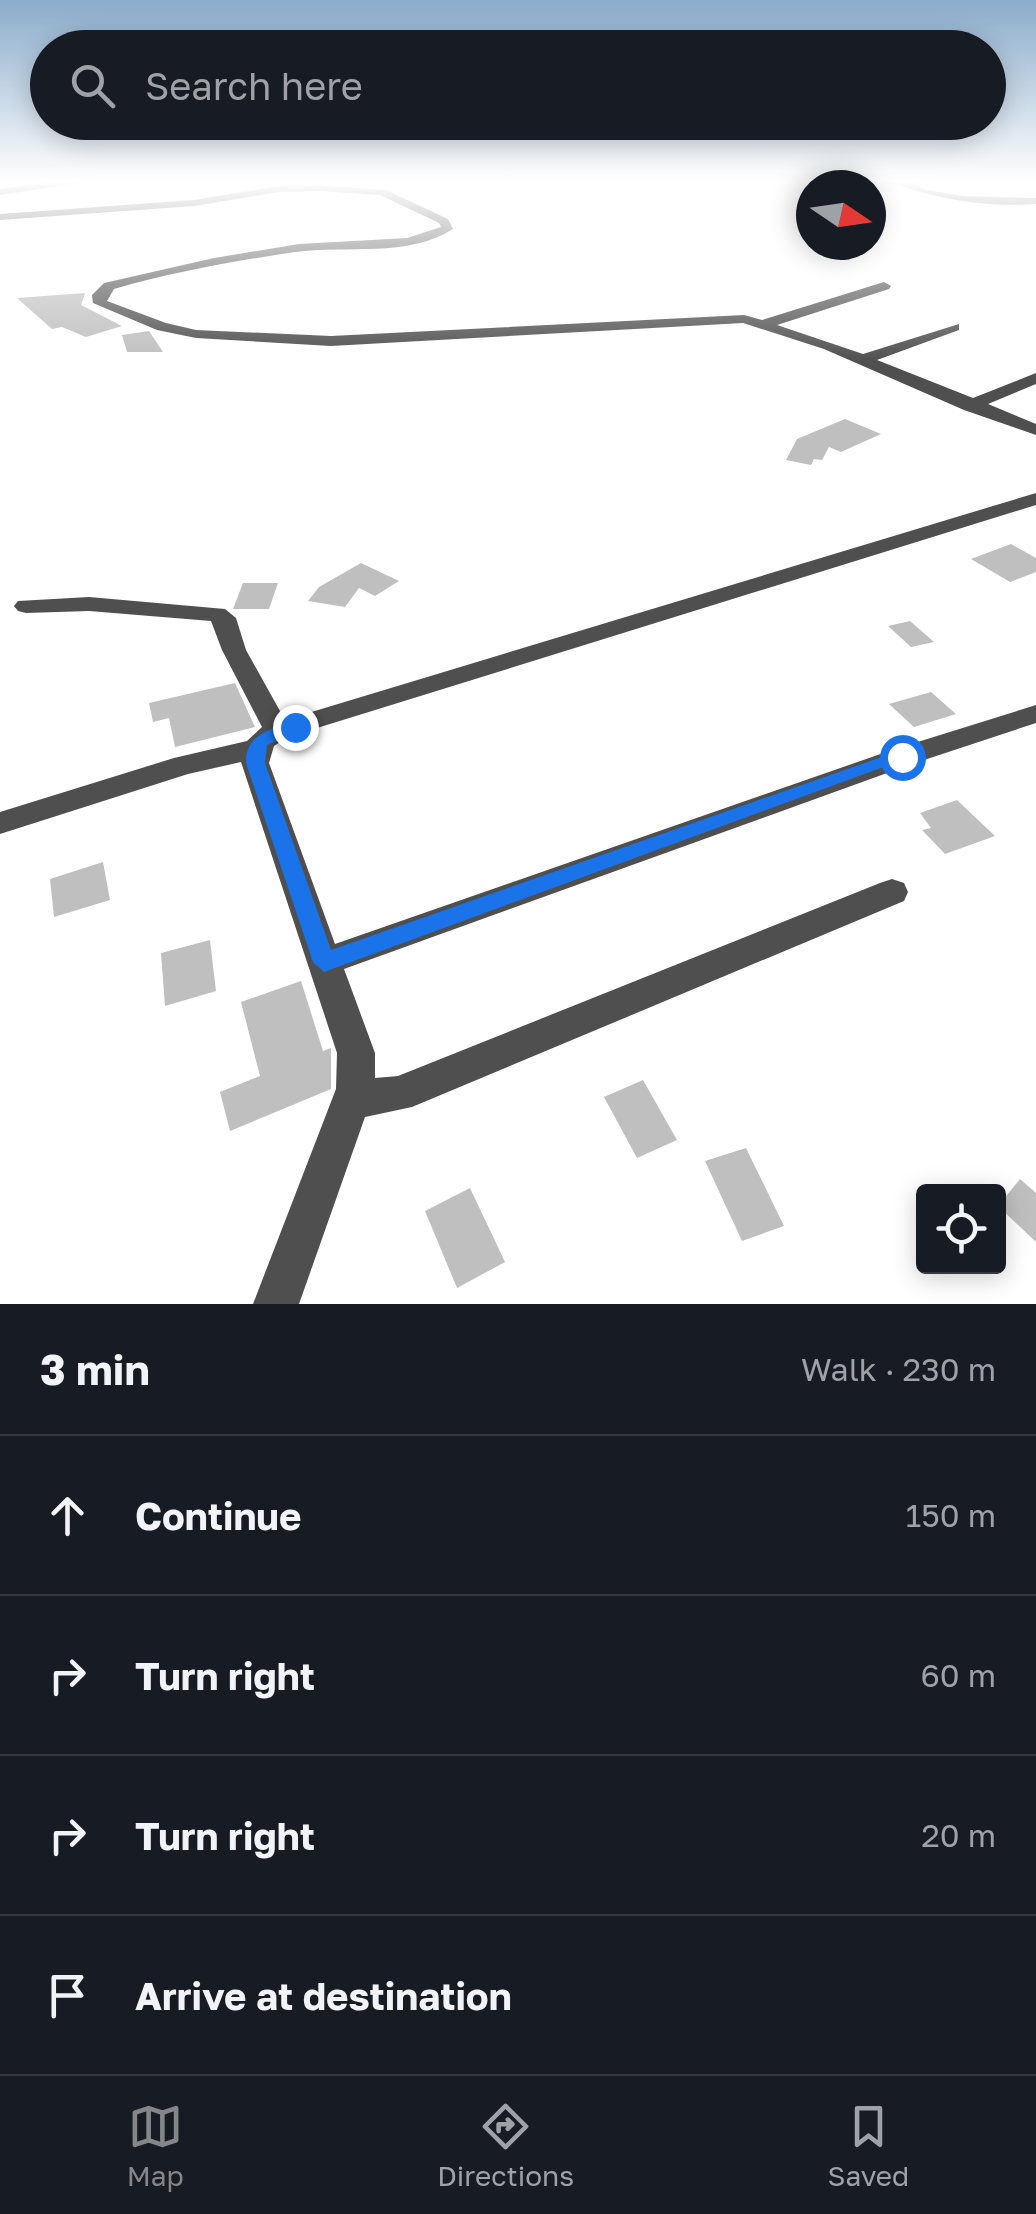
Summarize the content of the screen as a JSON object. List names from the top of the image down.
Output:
{
  "north": "right",
  "page": {
    "search": "Search here",
    "heading": ["3 min", "Walk · 230 m"],
    "list": [
      ["Continue", "150 m"],
      ["Turn right", "60 m"],
      ["Turn right", "20 m"],
      "Arrive at destination"
    ],
    "nav": ["Map", "Directions", "Saved"]
  }
}
